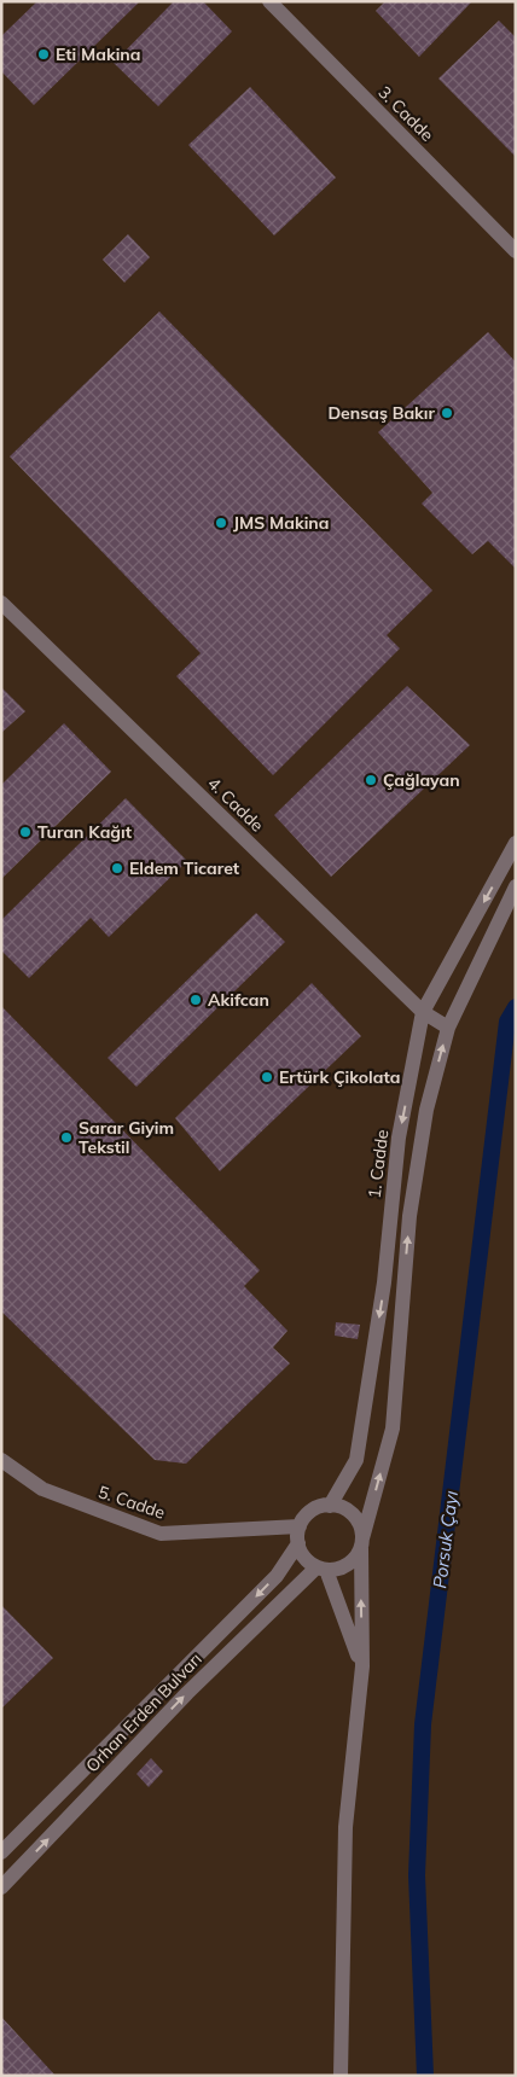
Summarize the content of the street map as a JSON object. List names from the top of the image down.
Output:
{
  "streets": {
    "street": [
      "3. Cadde",
      "4. Cadde",
      "1. Cadde",
      "5. Cadde",
      "Orhan Erden Bulvarı"
    ]
  },
  "crossings": [
    ["4. Cadde", "1. Cadde"],
    ["1. Cadde", "5. Cadde"],
    ["1. Cadde", "Orhan Erden Bulvarı"],
    ["5. Cadde", "Orhan Erden Bulvarı"]
  ],
  "water": ["Porsuk Çayı"],
  "places": [
    "Eti Makina",
    "Densaş Bakır",
    "JMS Makina",
    "Çağlayan",
    "Turan Kağıt",
    "Eldem Ticaret",
    "Akifcan",
    "Ertürk Çikolata",
    "Sarar Giyim Tekstil"
  ]
}
